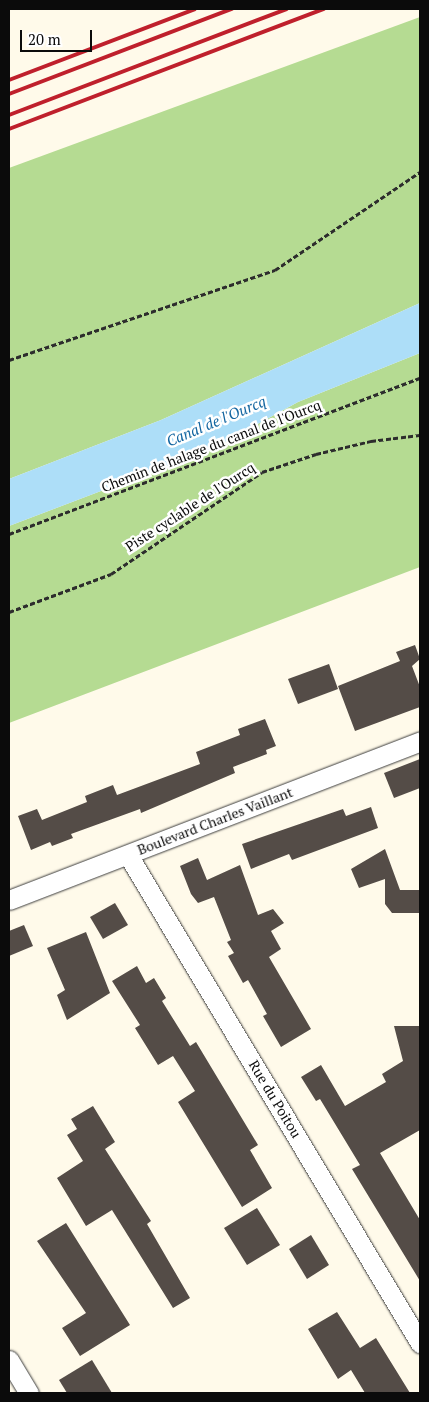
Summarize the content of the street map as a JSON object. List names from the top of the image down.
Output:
{
  "streets": {
    "street": ["Boulevard Charles Vaillant", "Rue du Poitou"],
    "path": ["Chemin de halage du canal de l'Ourcq", "Piste cyclable de l'Ourcq"]
  },
  "crossings": [
    ["Boulevard Charles Vaillant", "Rue du Poitou"]
  ],
  "water": ["Canal de l'Ourcq"],
  "scale_bar": "20 m"
}
